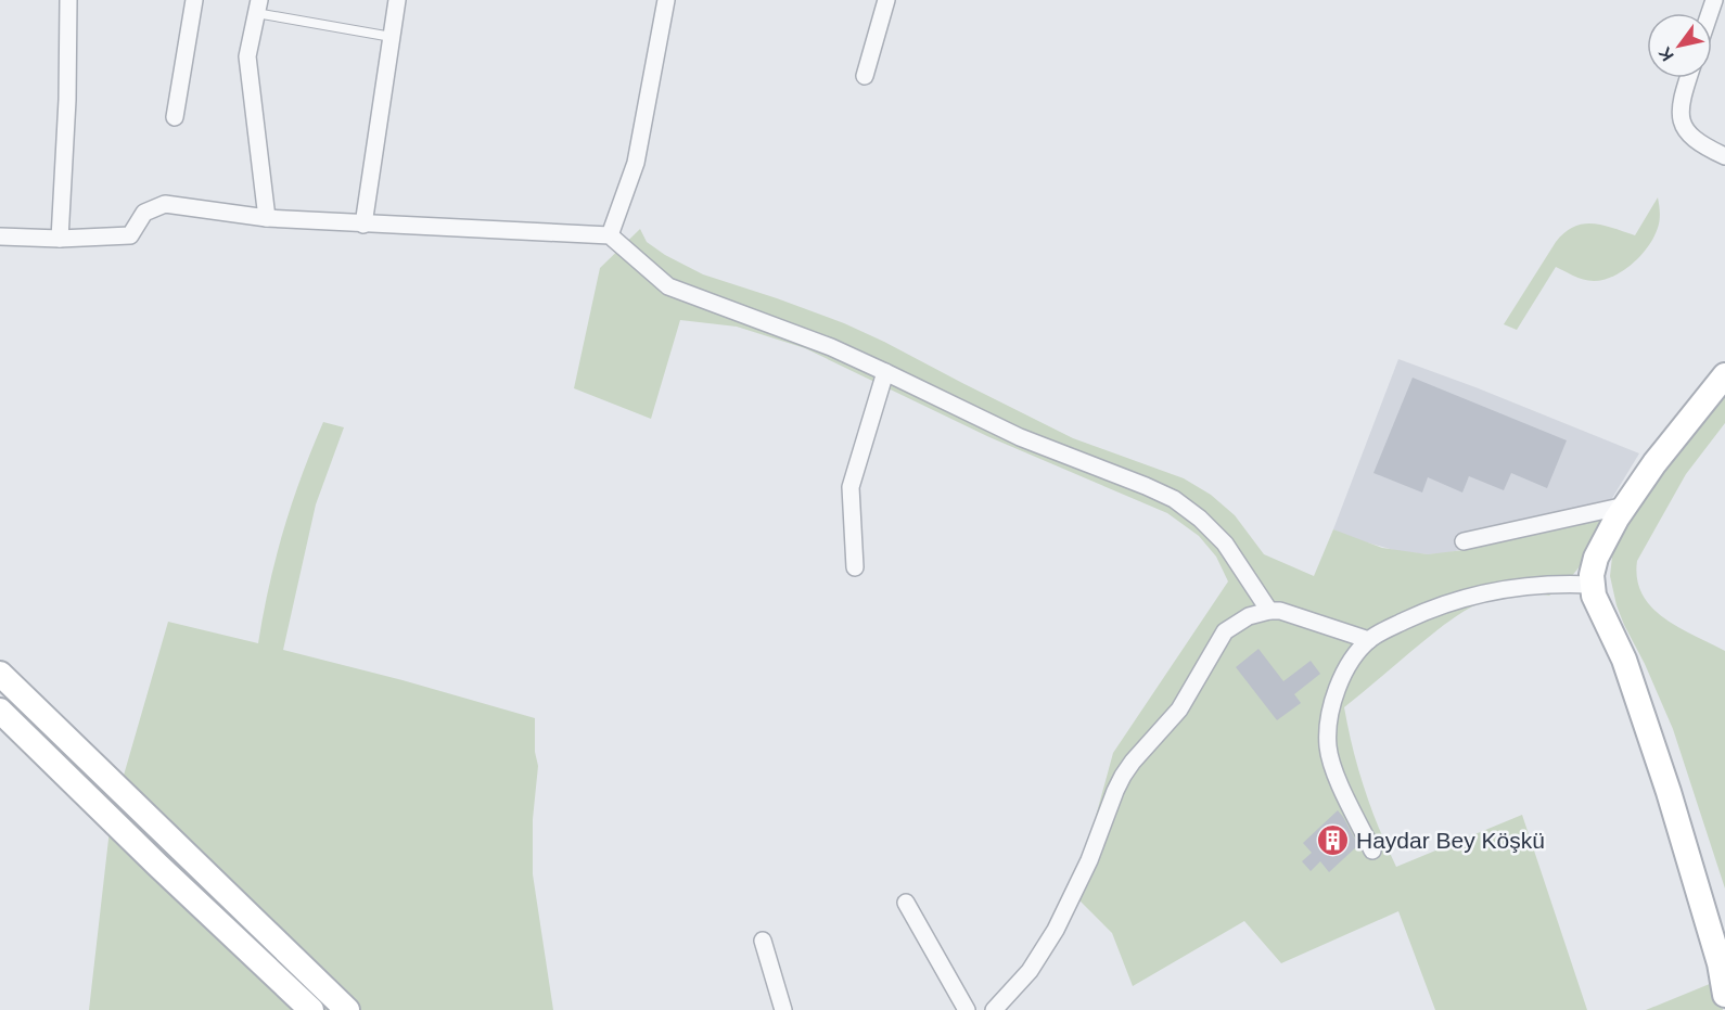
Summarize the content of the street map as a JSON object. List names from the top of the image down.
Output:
{
  "places": {
    "building": ["Haydar Bey Köşkü"]
  },
  "north": "bottom left"
}
